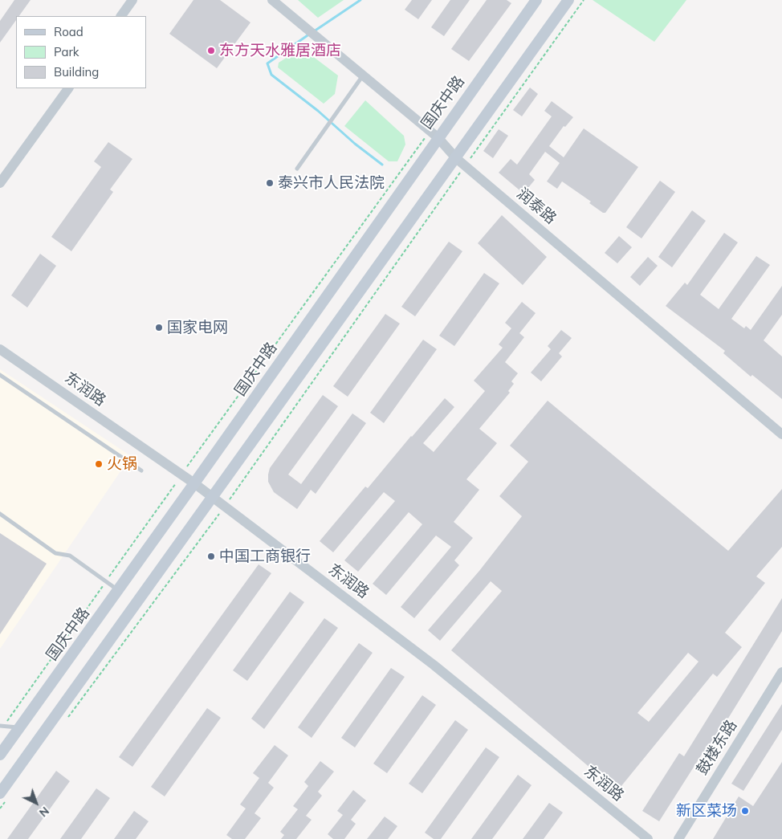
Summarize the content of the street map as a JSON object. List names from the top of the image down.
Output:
{
  "streets": {
    "main road": ["国庆中路"],
    "street": ["润泰路", "东润路", "鼓楼东路"]
  },
  "crossings": [
    ["国庆中路", "润泰路"],
    ["国庆中路", "东润路"]
  ],
  "places": [
    "东方天水雅居酒店",
    "泰兴市人民法院",
    "国家电网",
    "火锅",
    "中国工商银行",
    "新区菜场"
  ],
  "legend": ["Road", "Park", "Building"],
  "north": "bottom right"
}
